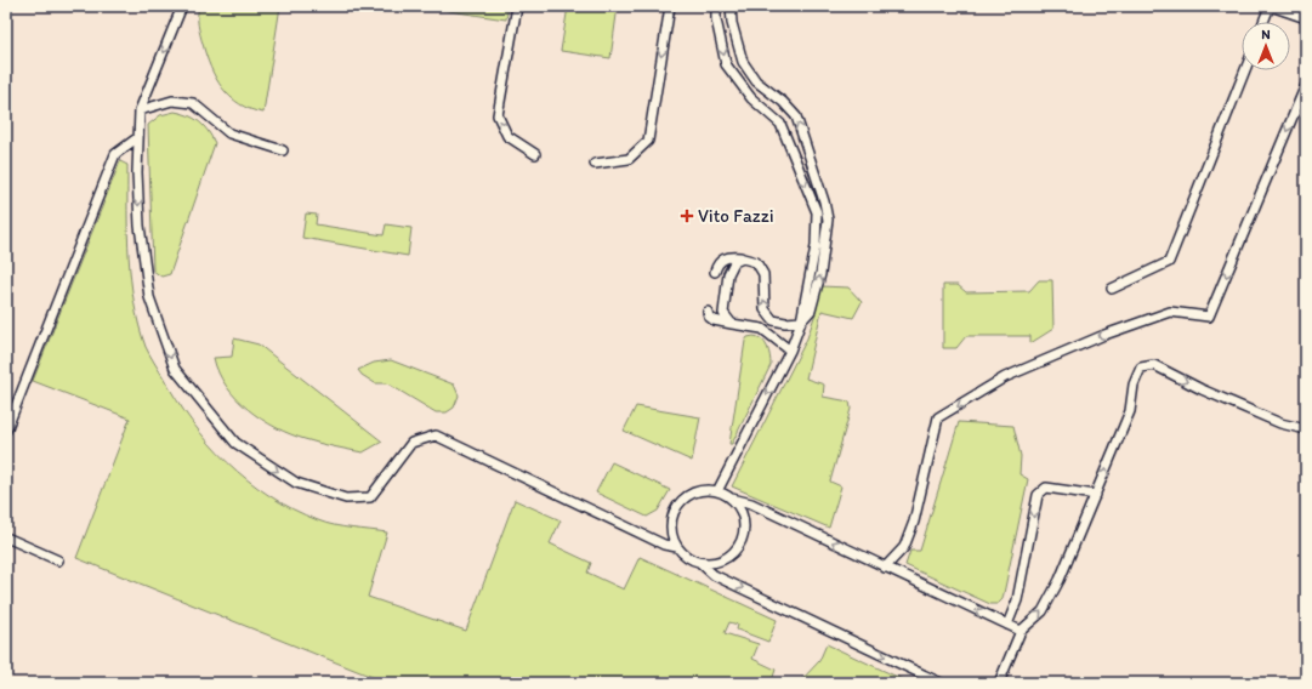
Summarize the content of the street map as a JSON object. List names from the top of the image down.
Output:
{
  "places": {
    "health": ["Vito Fazzi"]
  },
  "north": "top"
}
